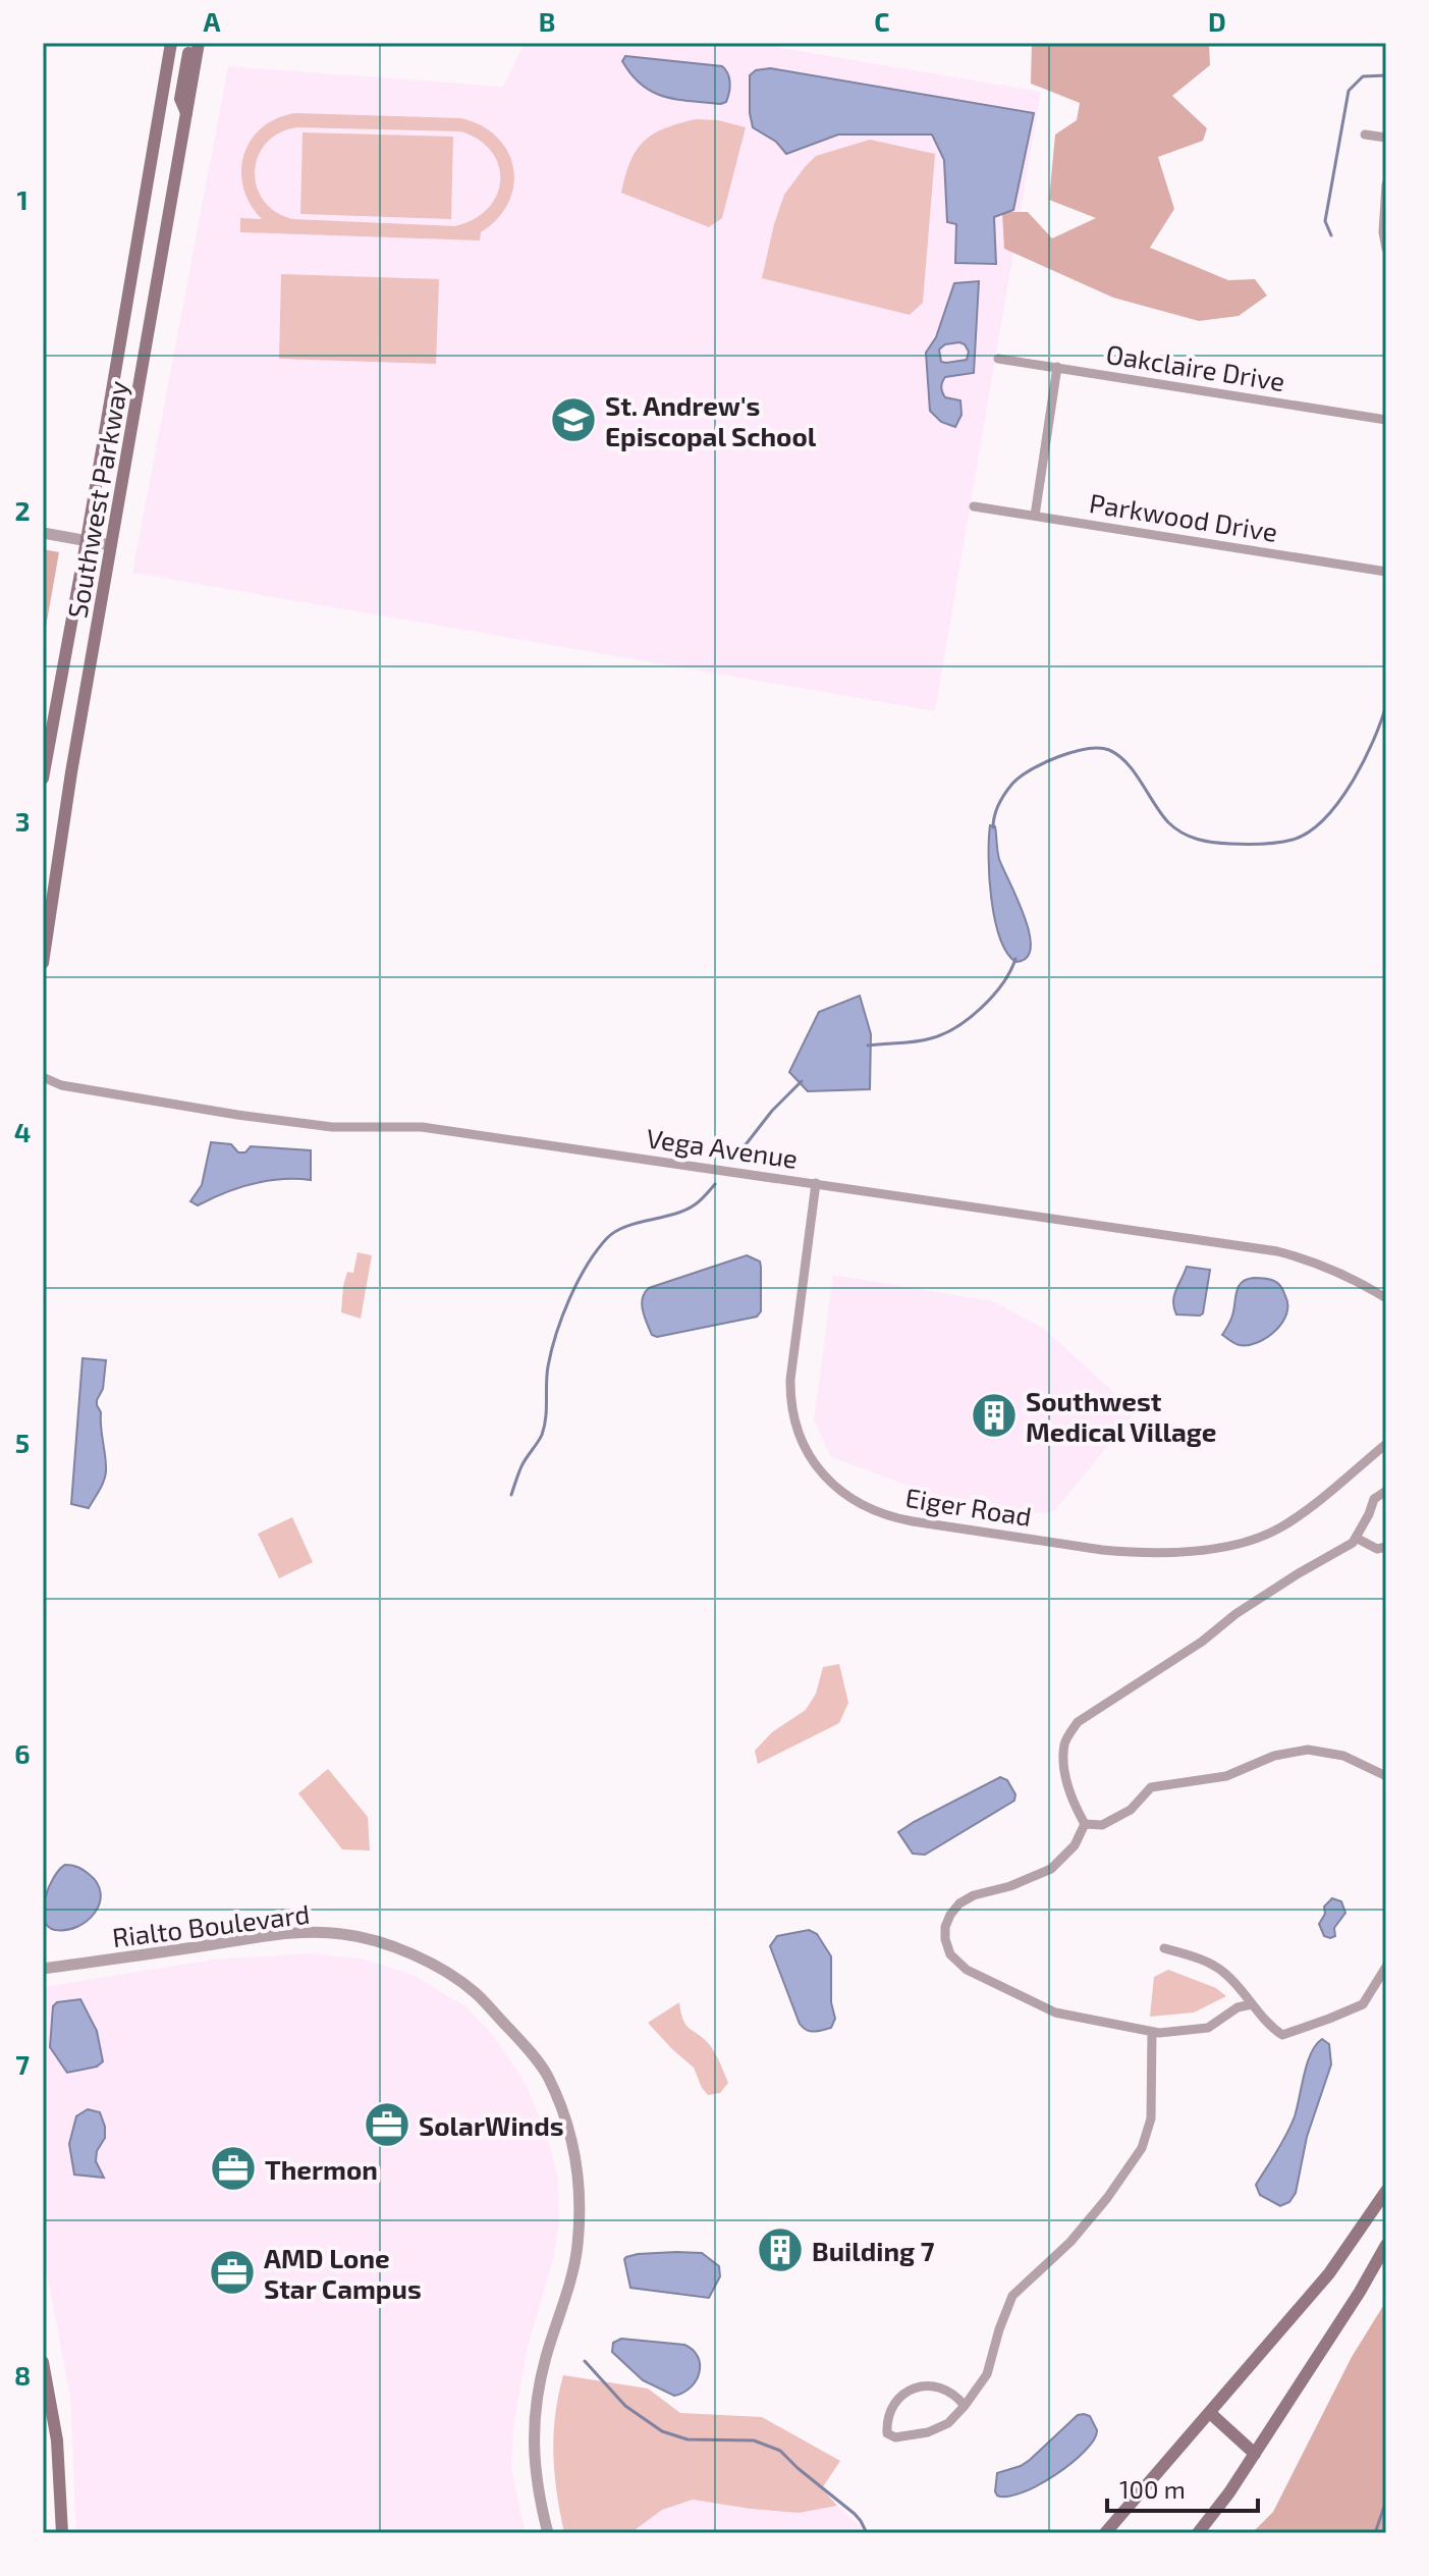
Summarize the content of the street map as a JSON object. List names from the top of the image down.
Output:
{
  "streets": {
    "main road": ["Southwest Parkway"],
    "street": [
      "Oakclaire Drive",
      "Parkwood Drive",
      "Vega Avenue",
      "Eiger Road",
      "Rialto Boulevard"
    ]
  },
  "crossings": [
    ["Vega Avenue", "Eiger Road"]
  ],
  "places": {
    "school or university": ["St. Andrew's Episcopal School"],
    "building": ["Southwest Medical Village", "Building 7"],
    "office": ["SolarWinds", "Thermon", "AMD Lone Star Campus"]
  },
  "scale_bar": "100 m",
  "grid": {
    "columns": [
      "A",
      "B",
      "C",
      "D"
    ],
    "rows": [
      "1",
      "2",
      "3",
      "4",
      "5",
      "6",
      "7",
      "8"
    ]
  }
}
